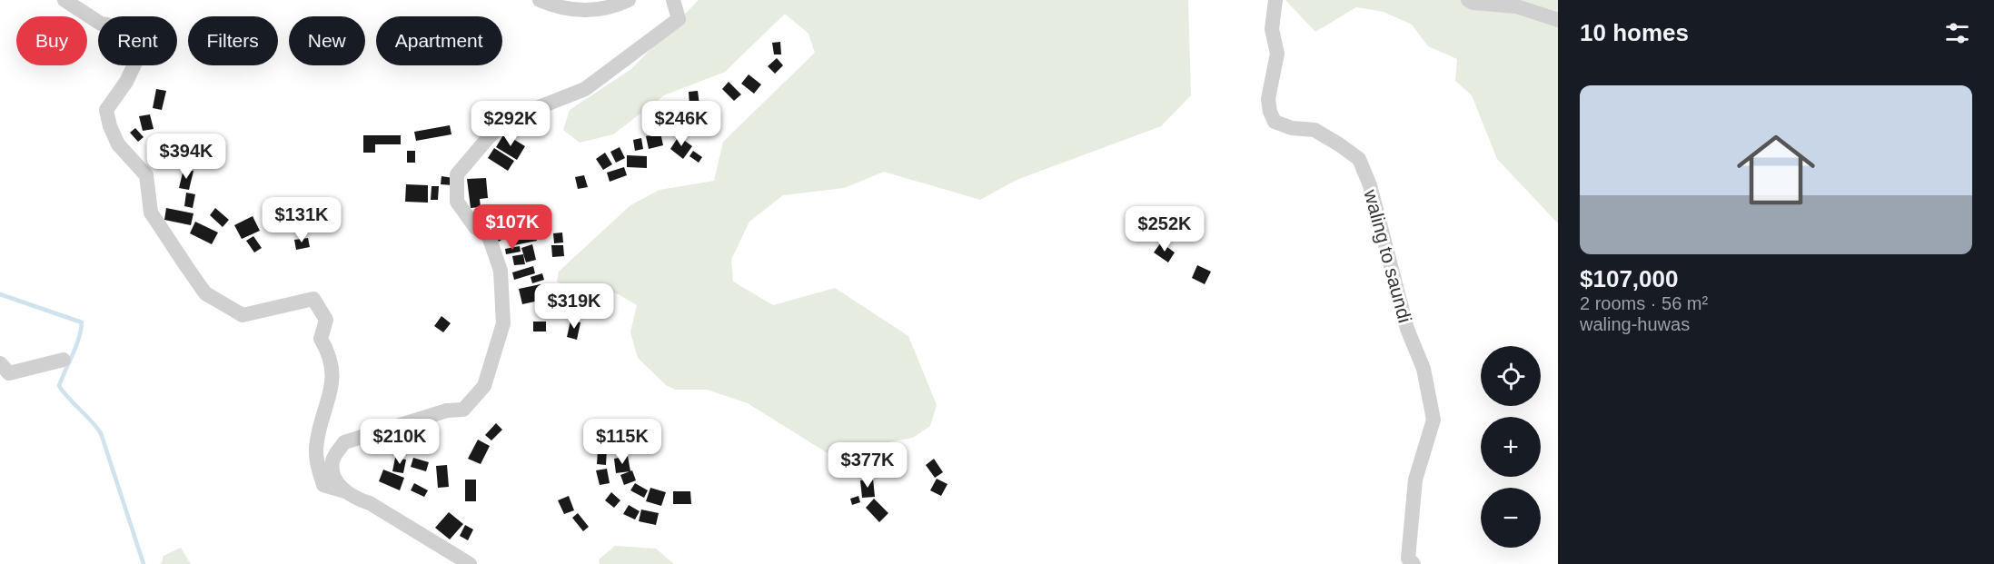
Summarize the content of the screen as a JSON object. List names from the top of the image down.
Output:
{
  "streets": {
    "street": ["waling to saundi"]
  },
  "page": {
    "heading": "10 homes",
    "chip": [
      "Buy",
      "Rent",
      "Filters",
      "New",
      "Apartment"
    ],
    "list": [
      {
        "name": "$107,000",
        "note": "2 rooms · 56 m² · waling-huwas"
      }
    ],
    "price": [
      "$292K",
      "$246K",
      "$394K",
      "$131K",
      "$107K",
      "$252K",
      "$319K",
      "$210K",
      "$115K",
      "$377K"
    ],
    "map_buttons": ["+", "−"]
  }
}
